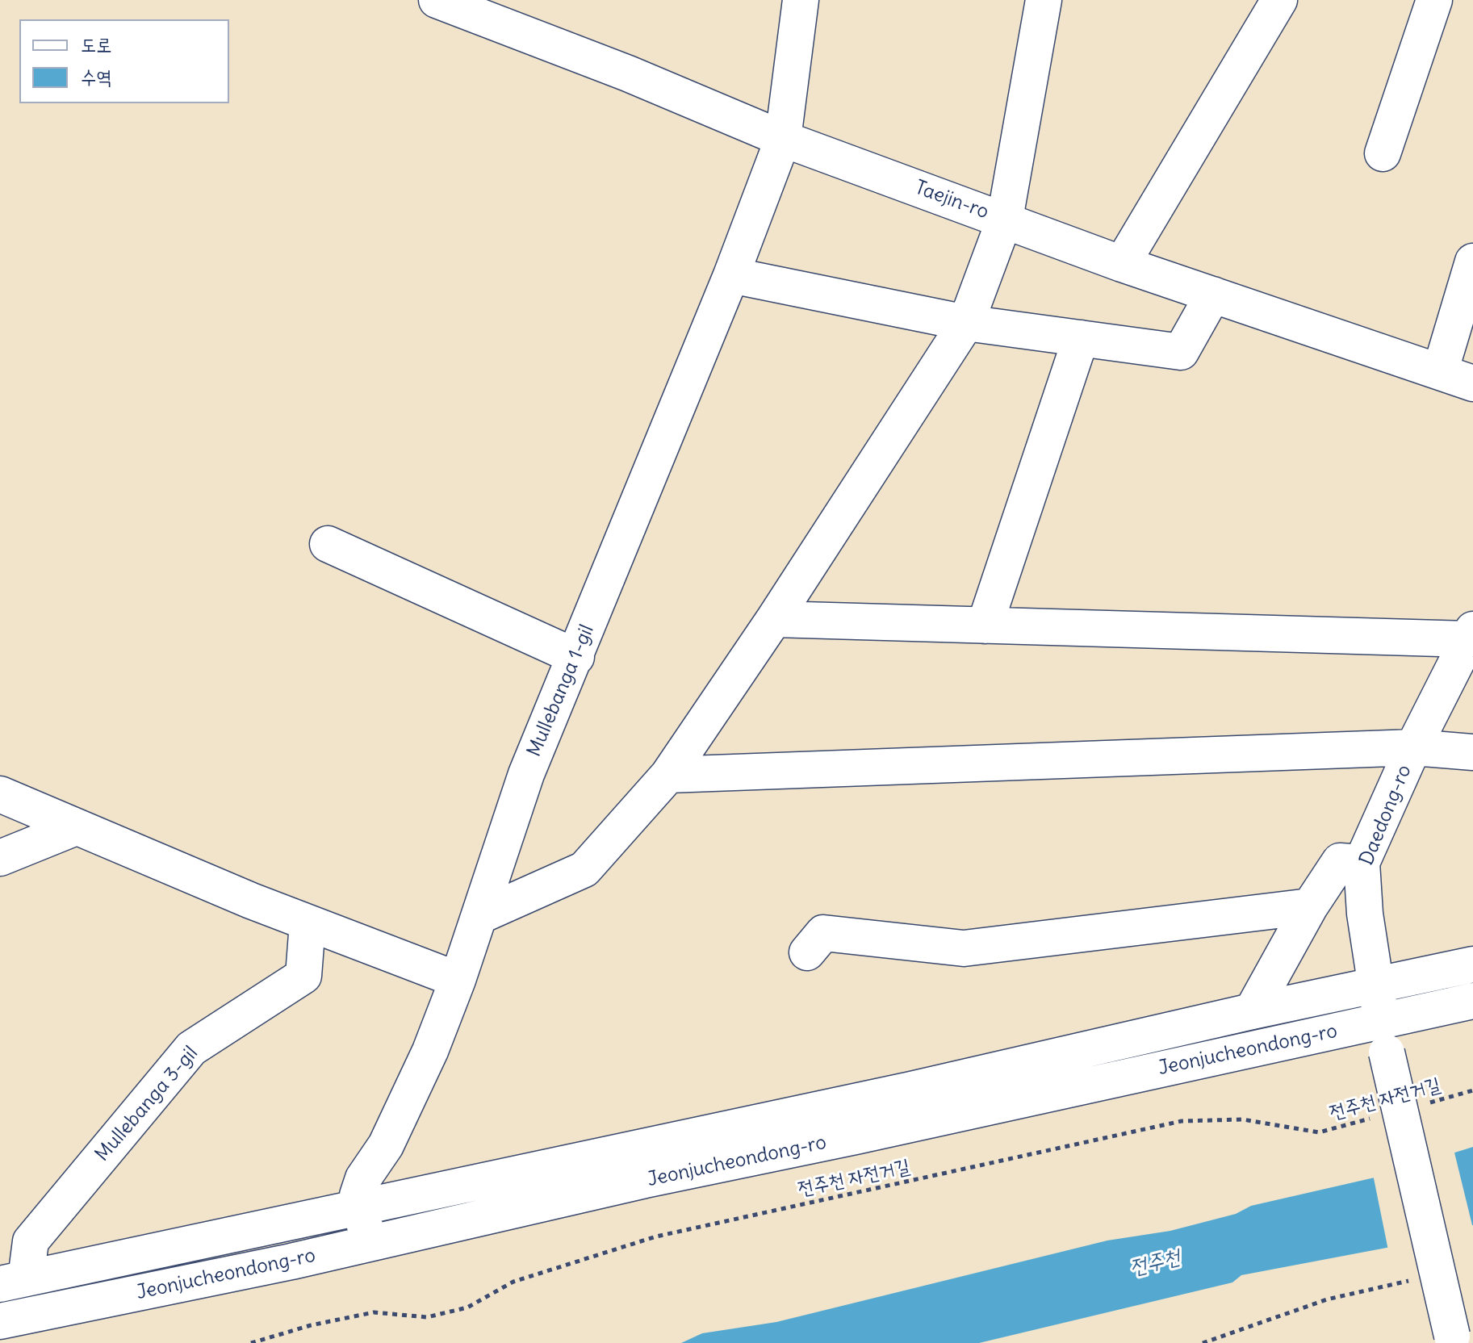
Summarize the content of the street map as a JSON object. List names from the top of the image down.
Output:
{
  "streets": {
    "street": [
      "Taejin-ro",
      "Mullebanga 1-gil",
      "Daedong-ro",
      "Jeonjucheondong-ro",
      "Mullebanga 3-gil"
    ],
    "path": ["전주천 자전거길"]
  },
  "crossings": [
    ["Taejin-ro", "Mullebanga 1-gil"],
    ["Mullebanga 1-gil", "Jeonjucheondong-ro"],
    ["Daedong-ro", "Jeonjucheondong-ro"],
    ["Jeonjucheondong-ro", "Mullebanga 3-gil"]
  ],
  "water": ["전주천"],
  "legend": ["도로", "수역"]
}
